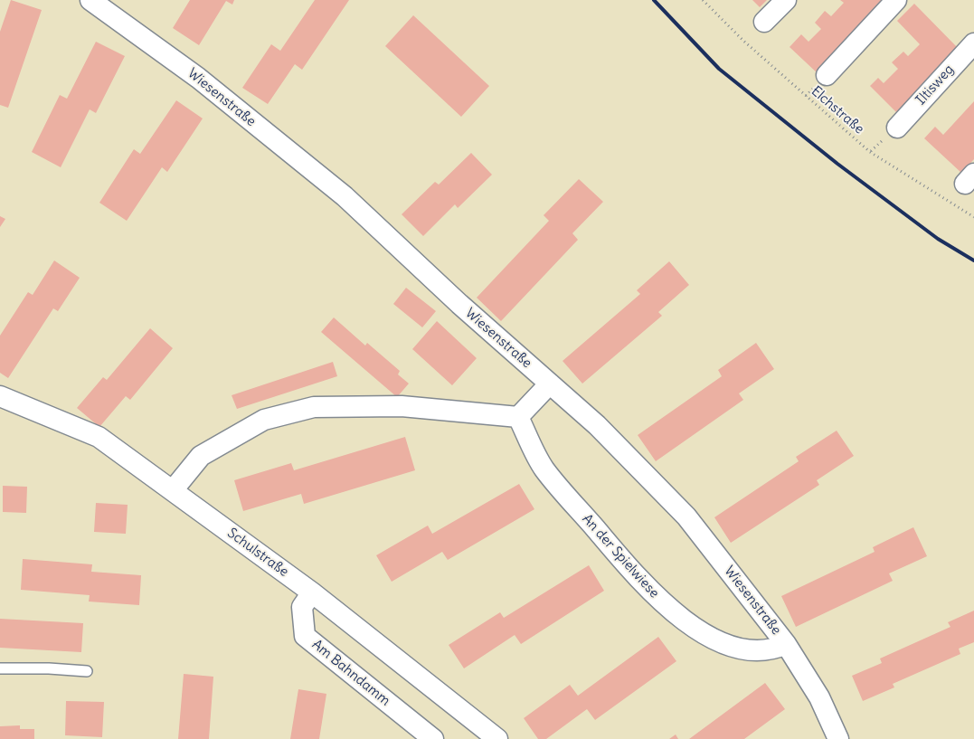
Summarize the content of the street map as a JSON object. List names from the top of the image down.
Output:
{
  "streets": {
    "street": [
      "Iltisweg",
      "Wiesenstraße",
      "Schulstraße",
      "An der Spielwiese",
      "Am Bahndamm"
    ],
    "path": ["Elchstraße"]
  },
  "crossings": [
    ["Wiesenstraße", "An der Spielwiese"],
    ["Schulstraße", "Am Bahndamm"]
  ]
}
